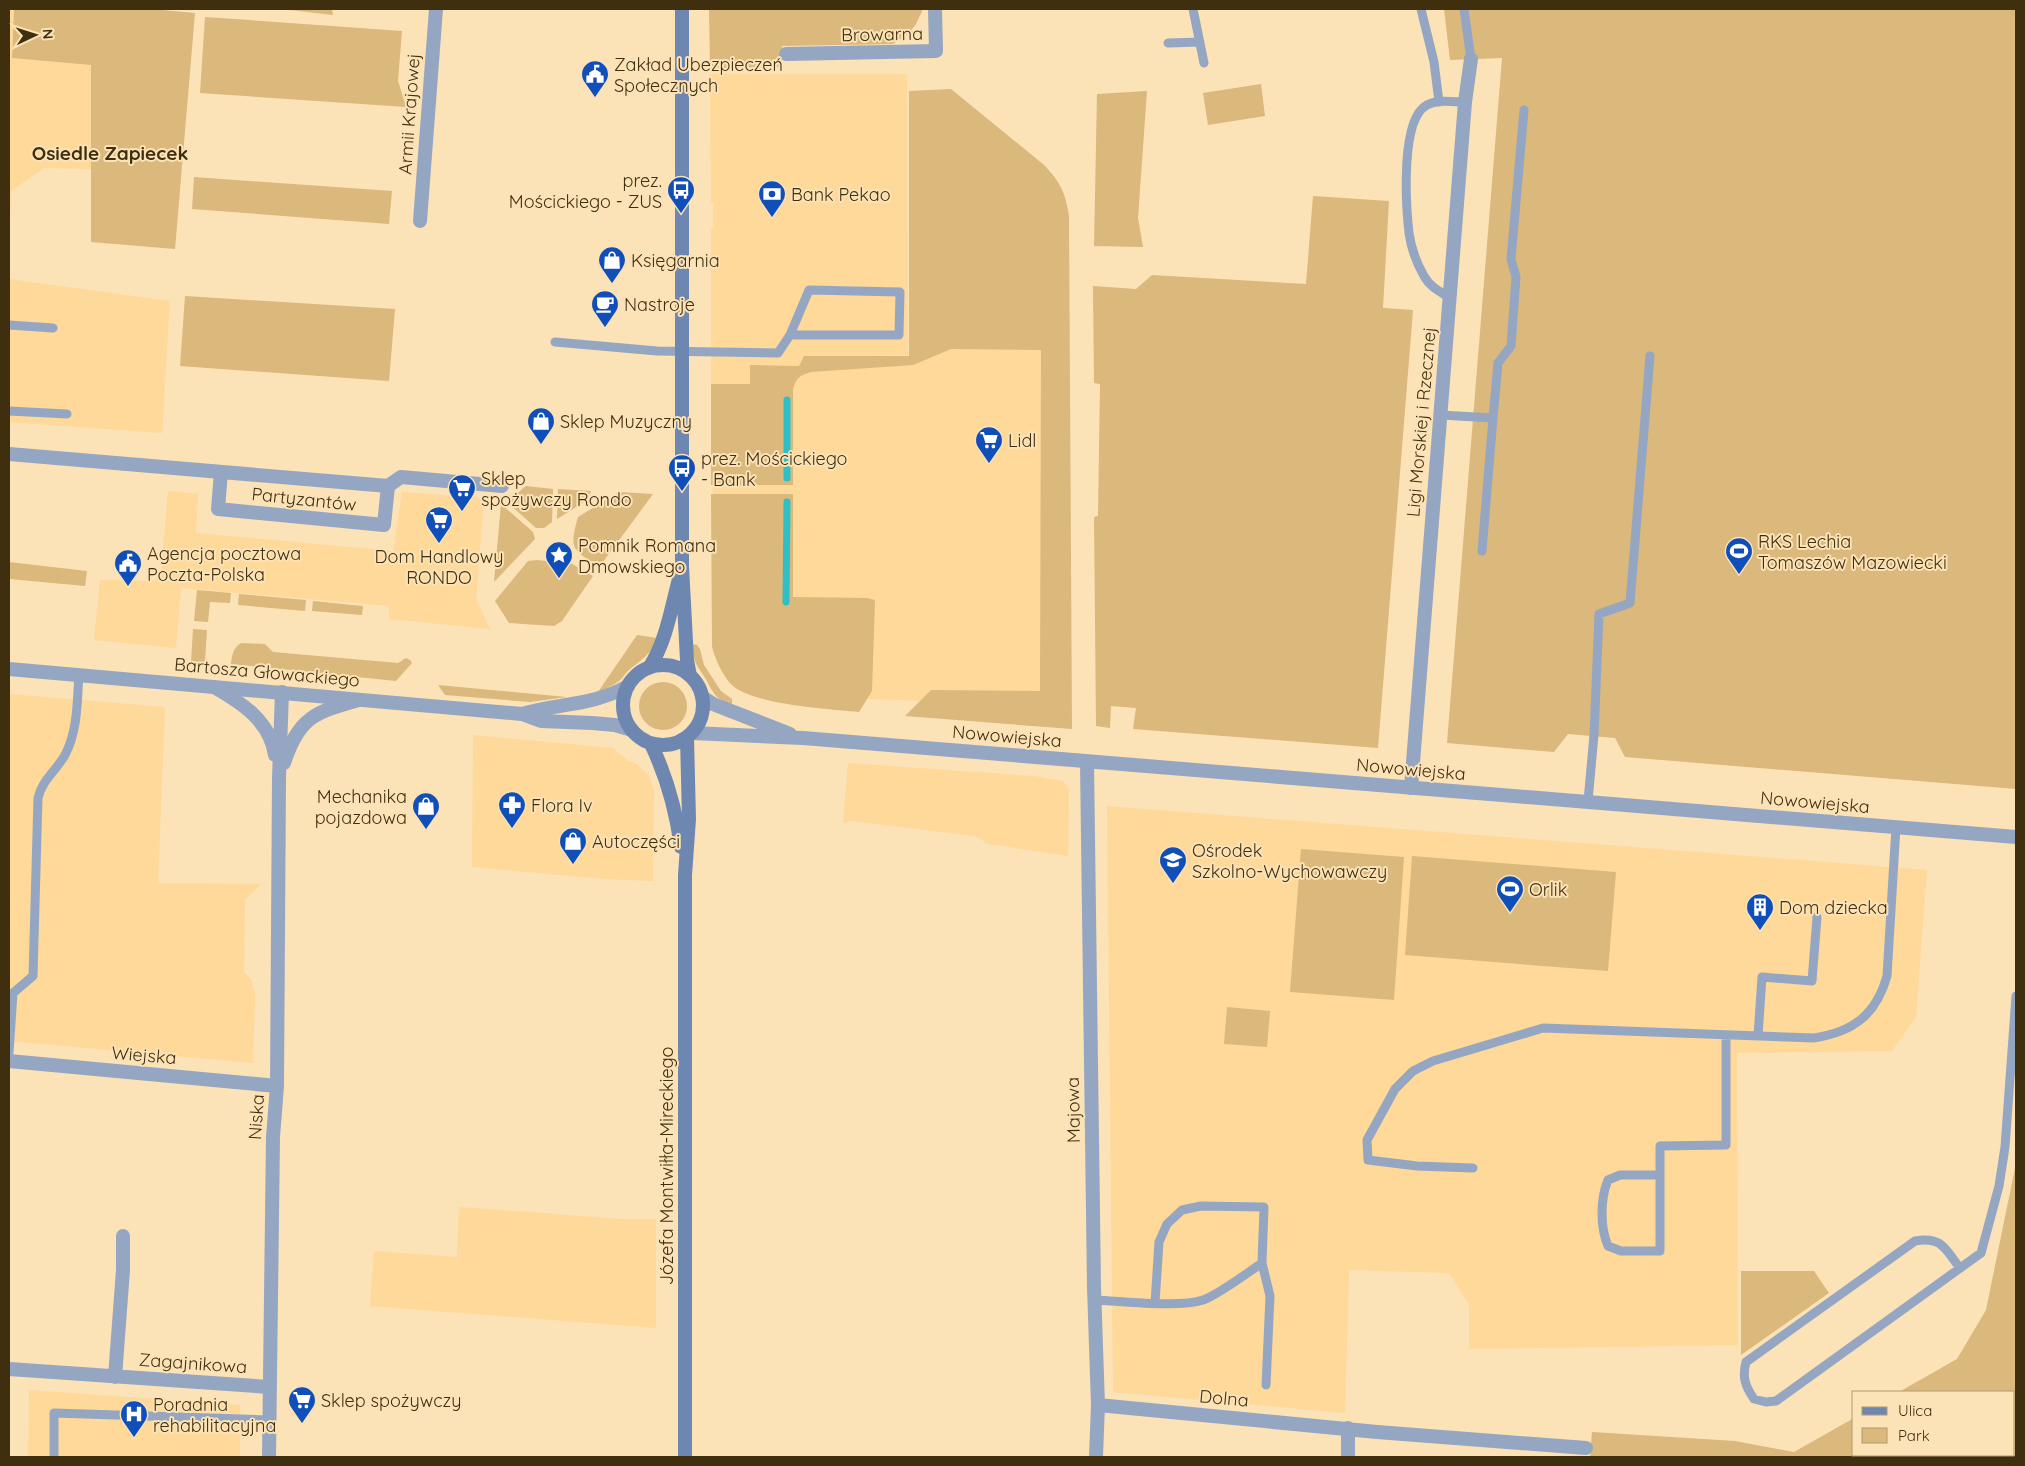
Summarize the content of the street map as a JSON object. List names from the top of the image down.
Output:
{
  "streets": {
    "main road": ["Józefa Montwiłła-Mireckiego"],
    "street": [
      "Browarna",
      "Armii Krajowej",
      "Ligi Morskiej i Rzecznej",
      "Partyzantów",
      "Bartosza Głowackiego",
      "Nowowiejska",
      "Wiejska",
      "Majowa",
      "Niska",
      "Zagajnikowa",
      "Dolna"
    ]
  },
  "crossings": [
    ["Ligi Morskiej i Rzecznej", "Nowowiejska"],
    ["Bartosza Głowackiego", "Nowowiejska"],
    ["Bartosza Głowackiego", "Niska"],
    ["Bartosza Głowackiego", "Józefa Montwiłła-Mireckiego"],
    ["Nowowiejska", "Majowa"],
    ["Nowowiejska", "Józefa Montwiłła-Mireckiego"],
    ["Wiejska", "Niska"],
    ["Majowa", "Dolna"],
    ["Niska", "Zagajnikowa"]
  ],
  "districts": ["Osiedle Zapiecek"],
  "places": {
    "public building": ["Zakład Ubezpieczeń Społecznych", "Agencja pocztowa Poczta-Polska"],
    "bus stop": ["prez. Mościckiego - ZUS", "prez. Mościckiego - Bank"],
    "bank": ["Bank Pekao"],
    "shop": [
      "Księgarnia",
      "Sklep Muzyczny",
      "Mechanika pojazdowa",
      "Autoczęści"
    ],
    "cafe": ["Nastroje"],
    "supermarket": [
      "Lidl",
      "Sklep spożywczy Rondo",
      "Dom Handlowy RONDO",
      "Sklep spożywczy"
    ],
    "sports": ["RKS Lechia Tomaszów Mazowiecki", "Orlik"],
    "place": ["Pomnik Romana Dmowskiego"],
    "pharmacy": ["Flora Iv"],
    "school or university": ["Ośrodek Szkolno-Wychowawczy"],
    "building": ["Dom dziecka"],
    "hospital": ["Poradnia rehabilitacyjna"]
  },
  "legend": ["Ulica", "Park"],
  "north": "right"
}
